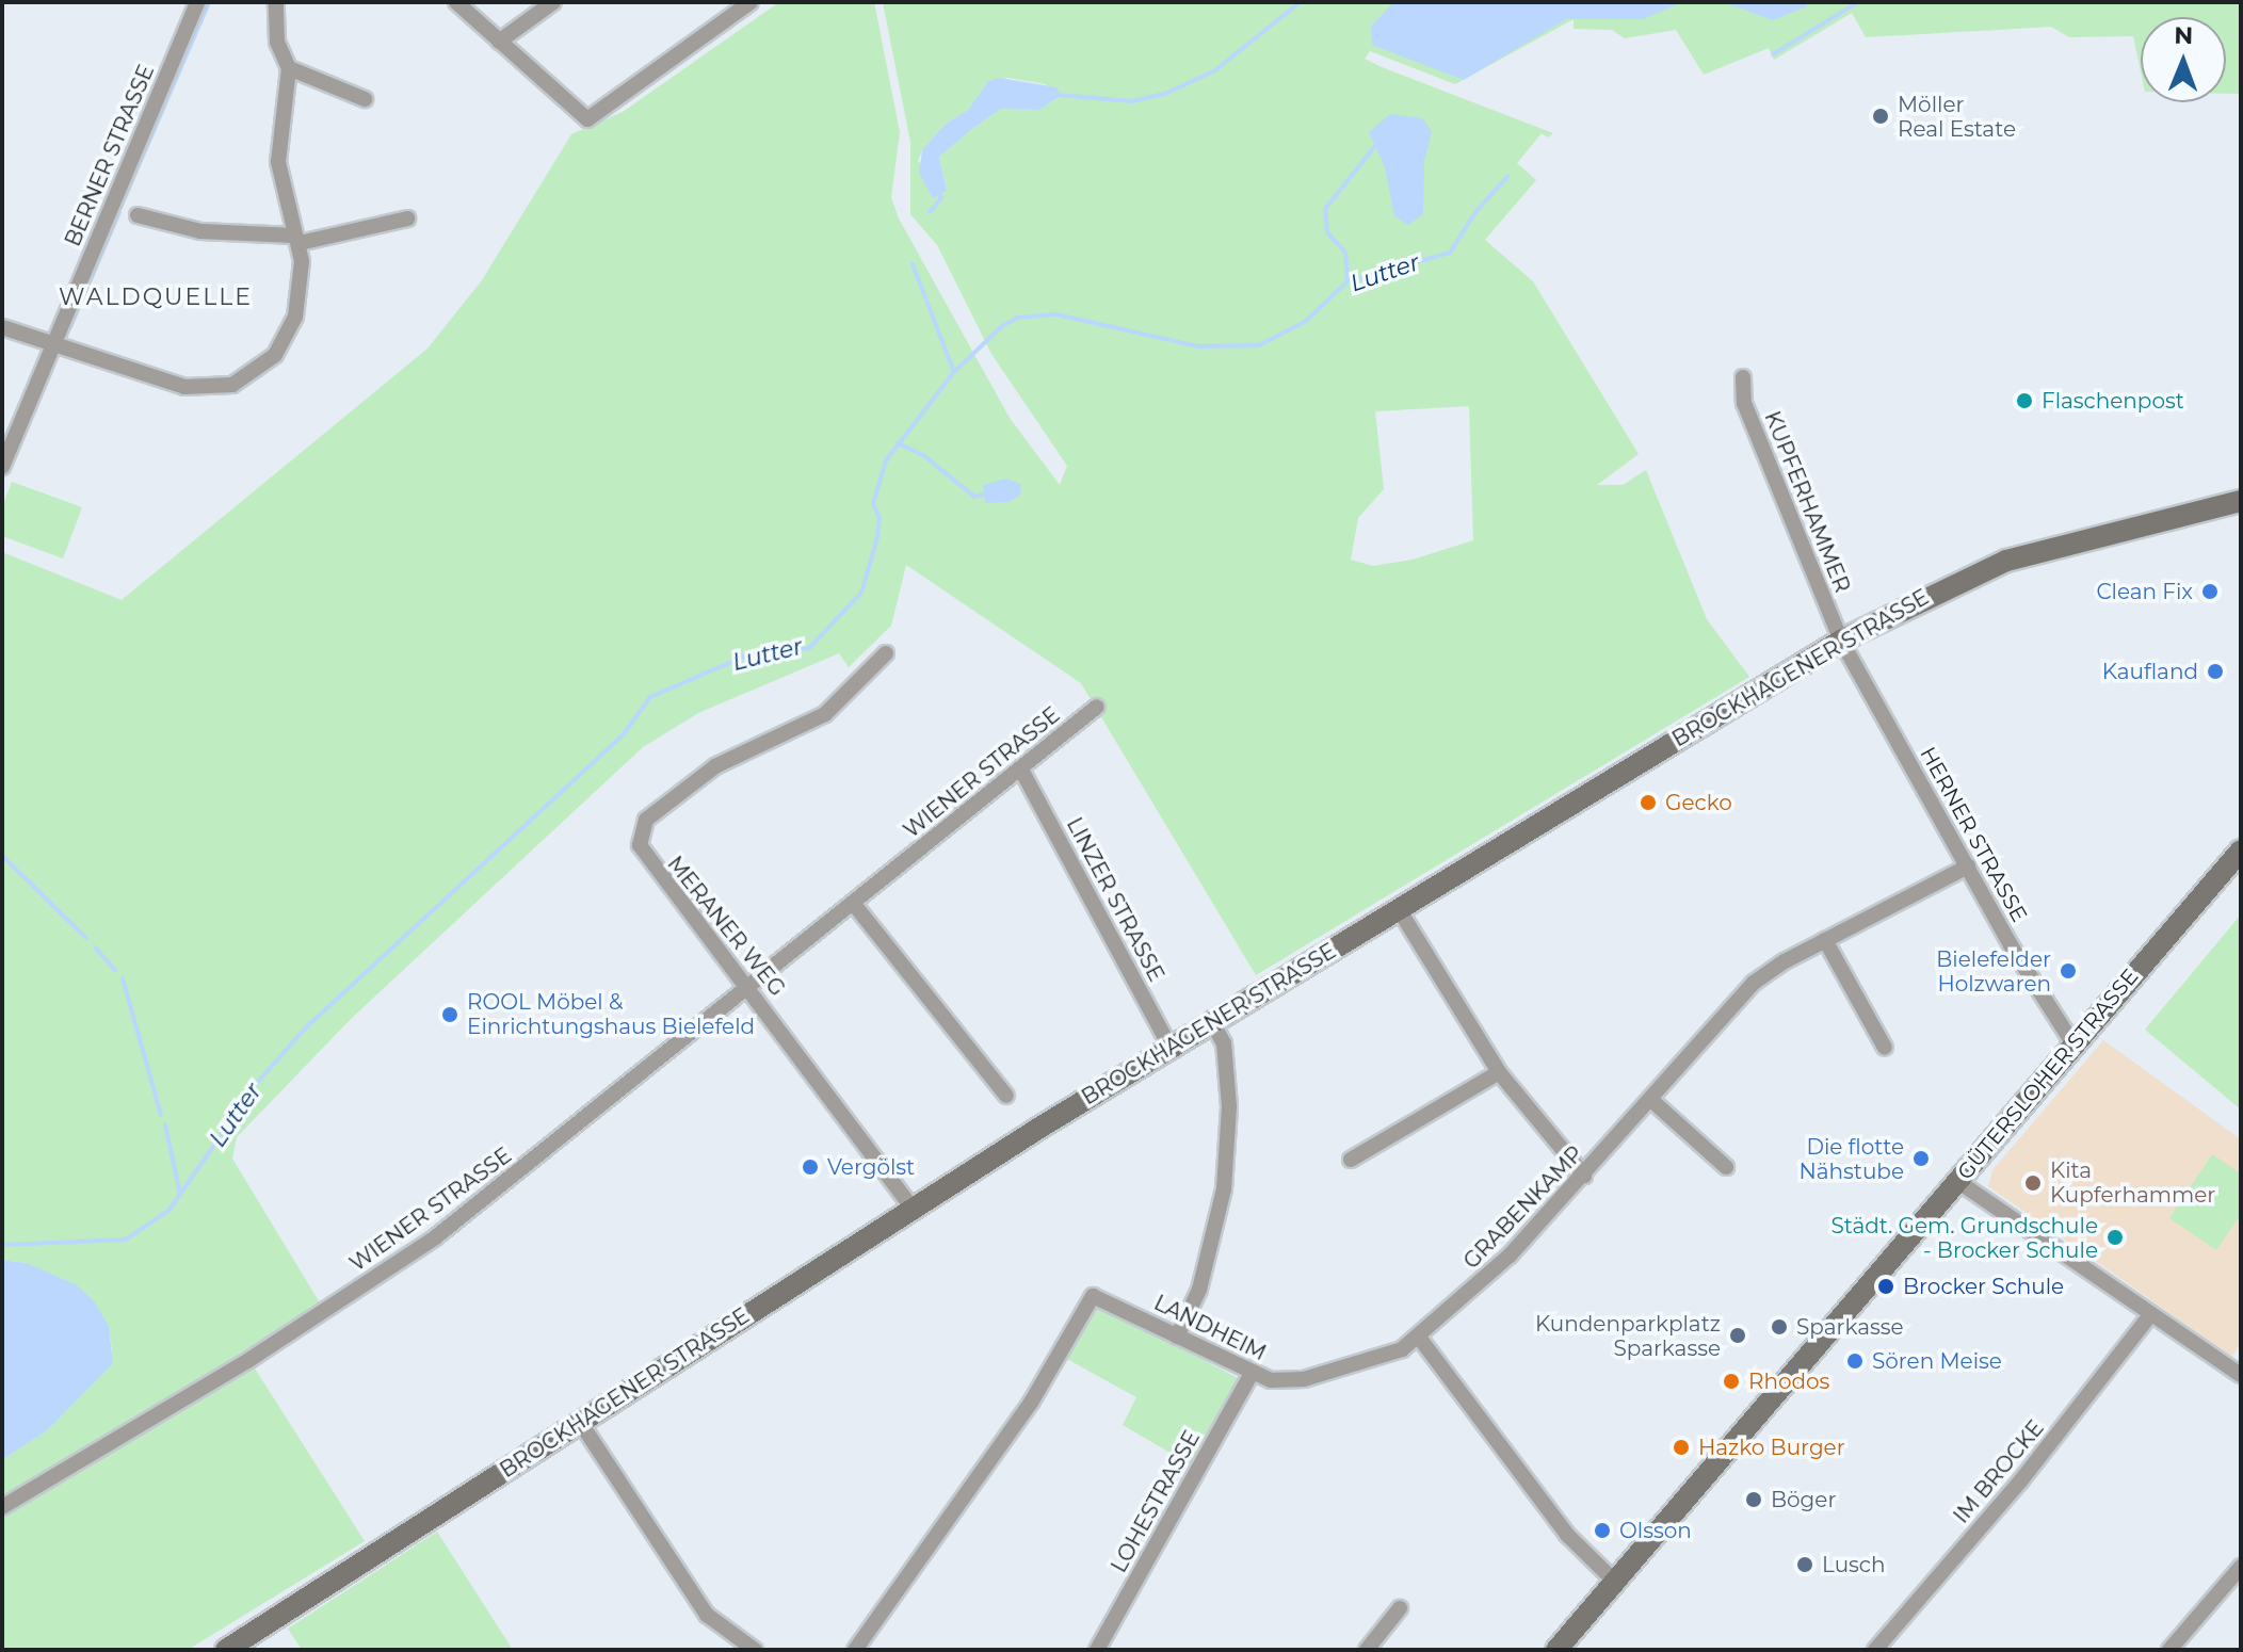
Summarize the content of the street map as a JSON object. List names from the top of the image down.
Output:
{
  "streets": {
    "main road": ["BROCKHAGENER STRASSE", "GÜTERSLOHER STRASSE"],
    "street": [
      "BERNER STRASSE",
      "KUPFERHAMMER",
      "WIENER STRASSE",
      "HERNER STRASSE",
      "LINZER STRASSE",
      "MERANER WEG",
      "GRABENKAMP",
      "LANDHEIM",
      "IM BROCKE",
      "LOHESTRASSE"
    ]
  },
  "crossings": [
    ["KUPFERHAMMER", "BROCKHAGENER STRASSE"],
    ["KUPFERHAMMER", "HERNER STRASSE"],
    ["BROCKHAGENER STRASSE", "HERNER STRASSE"],
    ["BROCKHAGENER STRASSE", "LINZER STRASSE"],
    ["BROCKHAGENER STRASSE", "MERANER WEG"],
    ["WIENER STRASSE", "LINZER STRASSE"],
    ["WIENER STRASSE", "MERANER WEG"],
    ["HERNER STRASSE", "GÜTERSLOHER STRASSE"],
    ["HERNER STRASSE", "GRABENKAMP"],
    ["GRABENKAMP", "LANDHEIM"],
    ["LANDHEIM", "LOHESTRASSE"]
  ],
  "districts": ["WALDQUELLE"],
  "water": ["Lutter"],
  "places": [
    "Möller Real Estate",
    "Flaschenpost",
    "Clean Fix",
    "Kaufland",
    "Gecko",
    "Bielefelder Holzwaren",
    "ROOL Möbel & Einrichtungshaus Bielefeld",
    "Die flotte Nähstube",
    "Vergölst",
    "Kita Kupferhammer",
    "Städt. Gem. Grundschule - Brocker Schule",
    "Brocker Schule",
    "Sparkasse",
    "Kundenparkplatz Sparkasse",
    "Sören Meise",
    "Rhodos",
    "Hazko Burger",
    "Böger",
    "Olsson",
    "Lusch"
  ],
  "north": "top"
}
